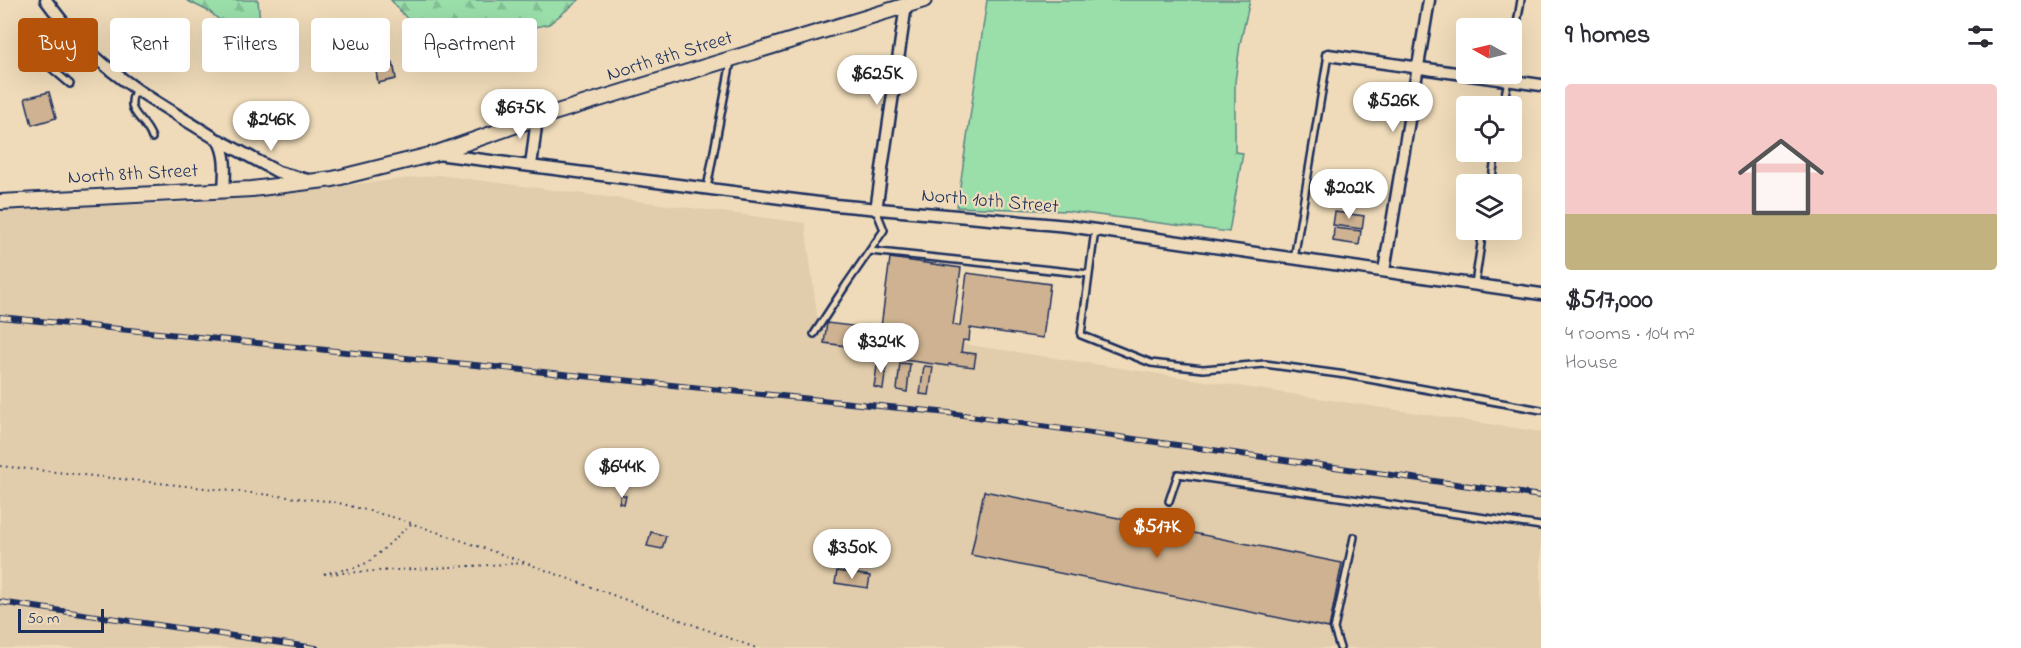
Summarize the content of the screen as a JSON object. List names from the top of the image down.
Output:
{
  "streets": {
    "street": ["North 8th Street", "North 10th Street"]
  },
  "crossings": [
    ["North 8th Street", "North 10th Street"]
  ],
  "scale_bar": "50 m",
  "north": "left",
  "page": {
    "heading": "9 homes",
    "chip": [
      "Buy",
      "Rent",
      "Filters",
      "New",
      "Apartment"
    ],
    "price": [
      "$625K",
      "$526K",
      "$675K",
      "$246K",
      "$202K",
      "$324K",
      "$644K",
      "$517K",
      "$350K"
    ],
    "list": [
      {
        "name": "$517,000",
        "note": "4 rooms · 104 m² · House"
      }
    ],
    "scale": "50 m"
  }
}
